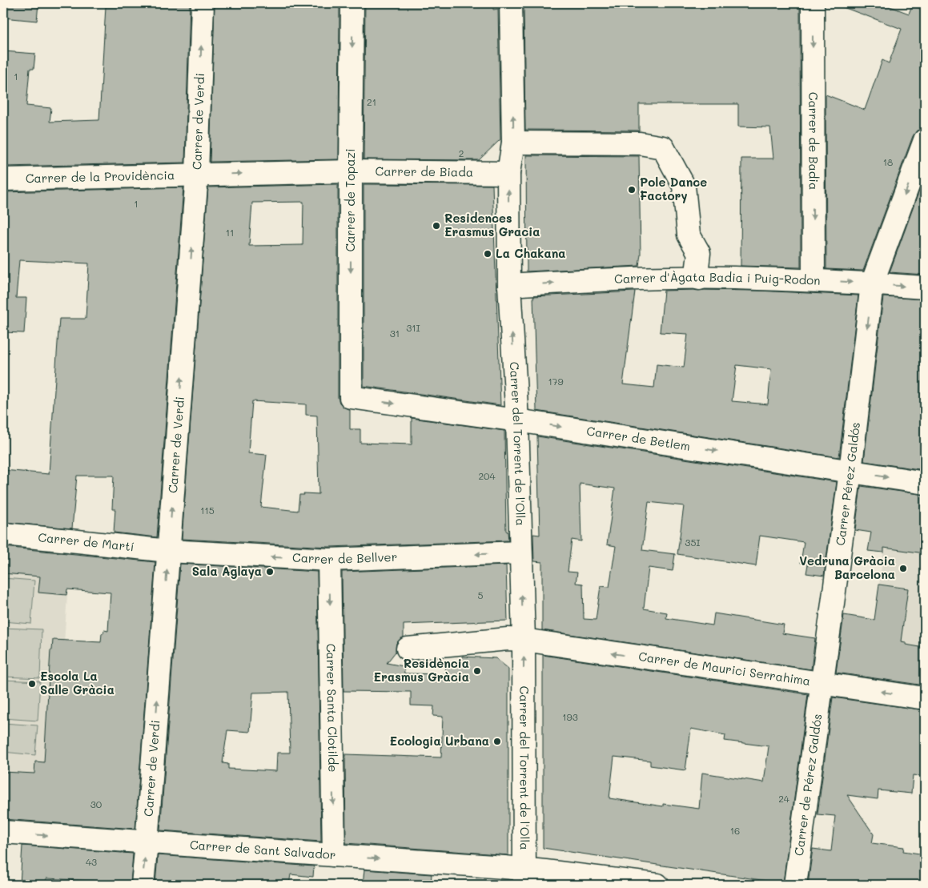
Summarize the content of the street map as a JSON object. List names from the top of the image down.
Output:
{
  "streets": {
    "street": [
      "Carrer de Verdi",
      "Carrer de Badia",
      "Carrer de Biada",
      "Carrer de la Providència",
      "Carrer de Topazi",
      "Carrer d'Àgata Badia i Puig-Rodon",
      "Carrer de Betlem",
      "Carrer del Torrent de l'Olla",
      "Carrer Pérez Galdós",
      "Carrer de Martí",
      "Carrer de Bellver",
      "Carrer de Maurici Serrahima",
      "Carrer Santa Clotilde",
      "Carrer de Pérez Galdós",
      "Carrer de Sant Salvador"
    ]
  },
  "crossings": [
    ["Carrer de Verdi", "Carrer de Biada"],
    ["Carrer de Verdi", "Carrer de la Providència"],
    ["Carrer de Verdi", "Carrer de Martí"],
    ["Carrer de Verdi", "Carrer de Bellver"],
    ["Carrer de Verdi", "Carrer de Sant Salvador"],
    ["Carrer de Badia", "Carrer d'Àgata Badia i Puig-Rodon"],
    ["Carrer de Biada", "Carrer de la Providència"],
    ["Carrer de Biada", "Carrer de Topazi"],
    ["Carrer de Biada", "Carrer del Torrent de l'Olla"],
    ["Carrer de Topazi", "Carrer de Betlem"],
    ["Carrer d'Àgata Badia i Puig-Rodon", "Carrer del Torrent de l'Olla"],
    ["Carrer d'Àgata Badia i Puig-Rodon", "Carrer Pérez Galdós"],
    ["Carrer de Betlem", "Carrer del Torrent de l'Olla"],
    ["Carrer de Betlem", "Carrer Pérez Galdós"],
    ["Carrer del Torrent de l'Olla", "Carrer de Bellver"],
    ["Carrer del Torrent de l'Olla", "Carrer de Maurici Serrahima"],
    ["Carrer del Torrent de l'Olla", "Carrer de Sant Salvador"],
    ["Carrer Pérez Galdós", "Carrer de Maurici Serrahima"],
    ["Carrer Pérez Galdós", "Carrer de Pérez Galdós"],
    ["Carrer de Martí", "Carrer de Bellver"],
    ["Carrer de Bellver", "Carrer Santa Clotilde"],
    ["Carrer de Maurici Serrahima", "Carrer de Pérez Galdós"],
    ["Carrer Santa Clotilde", "Carrer de Sant Salvador"]
  ],
  "one_way": [
    "Carrer de Verdi",
    "Carrer de Badia",
    "Carrer de Biada",
    "Carrer de Topazi",
    "Carrer d'Àgata Badia i Puig-Rodon",
    "Carrer de Betlem",
    "Carrer del Torrent de l'Olla",
    "Carrer Pérez Galdós",
    "Carrer de Bellver",
    "Carrer de Maurici Serrahima",
    "Carrer Santa Clotilde",
    "Carrer de Sant Salvador"
  ],
  "places": [
    "Pole Dance Factory",
    "Residences Erasmus Gracia",
    "La Chakana",
    "Vedruna Gràcia Barcelona",
    "Sala Aglaya",
    "Residència Erasmus Gràcia",
    "Escola La Salle Gràcia",
    "Ecologia Urbana"
  ],
  "house_numbers": [
    "1",
    "21",
    "2",
    "18",
    "1",
    "11",
    "31I",
    "31",
    "179",
    "204",
    "115",
    "35I",
    "5",
    "193",
    "24",
    "30",
    "16",
    "43"
  ]
}
